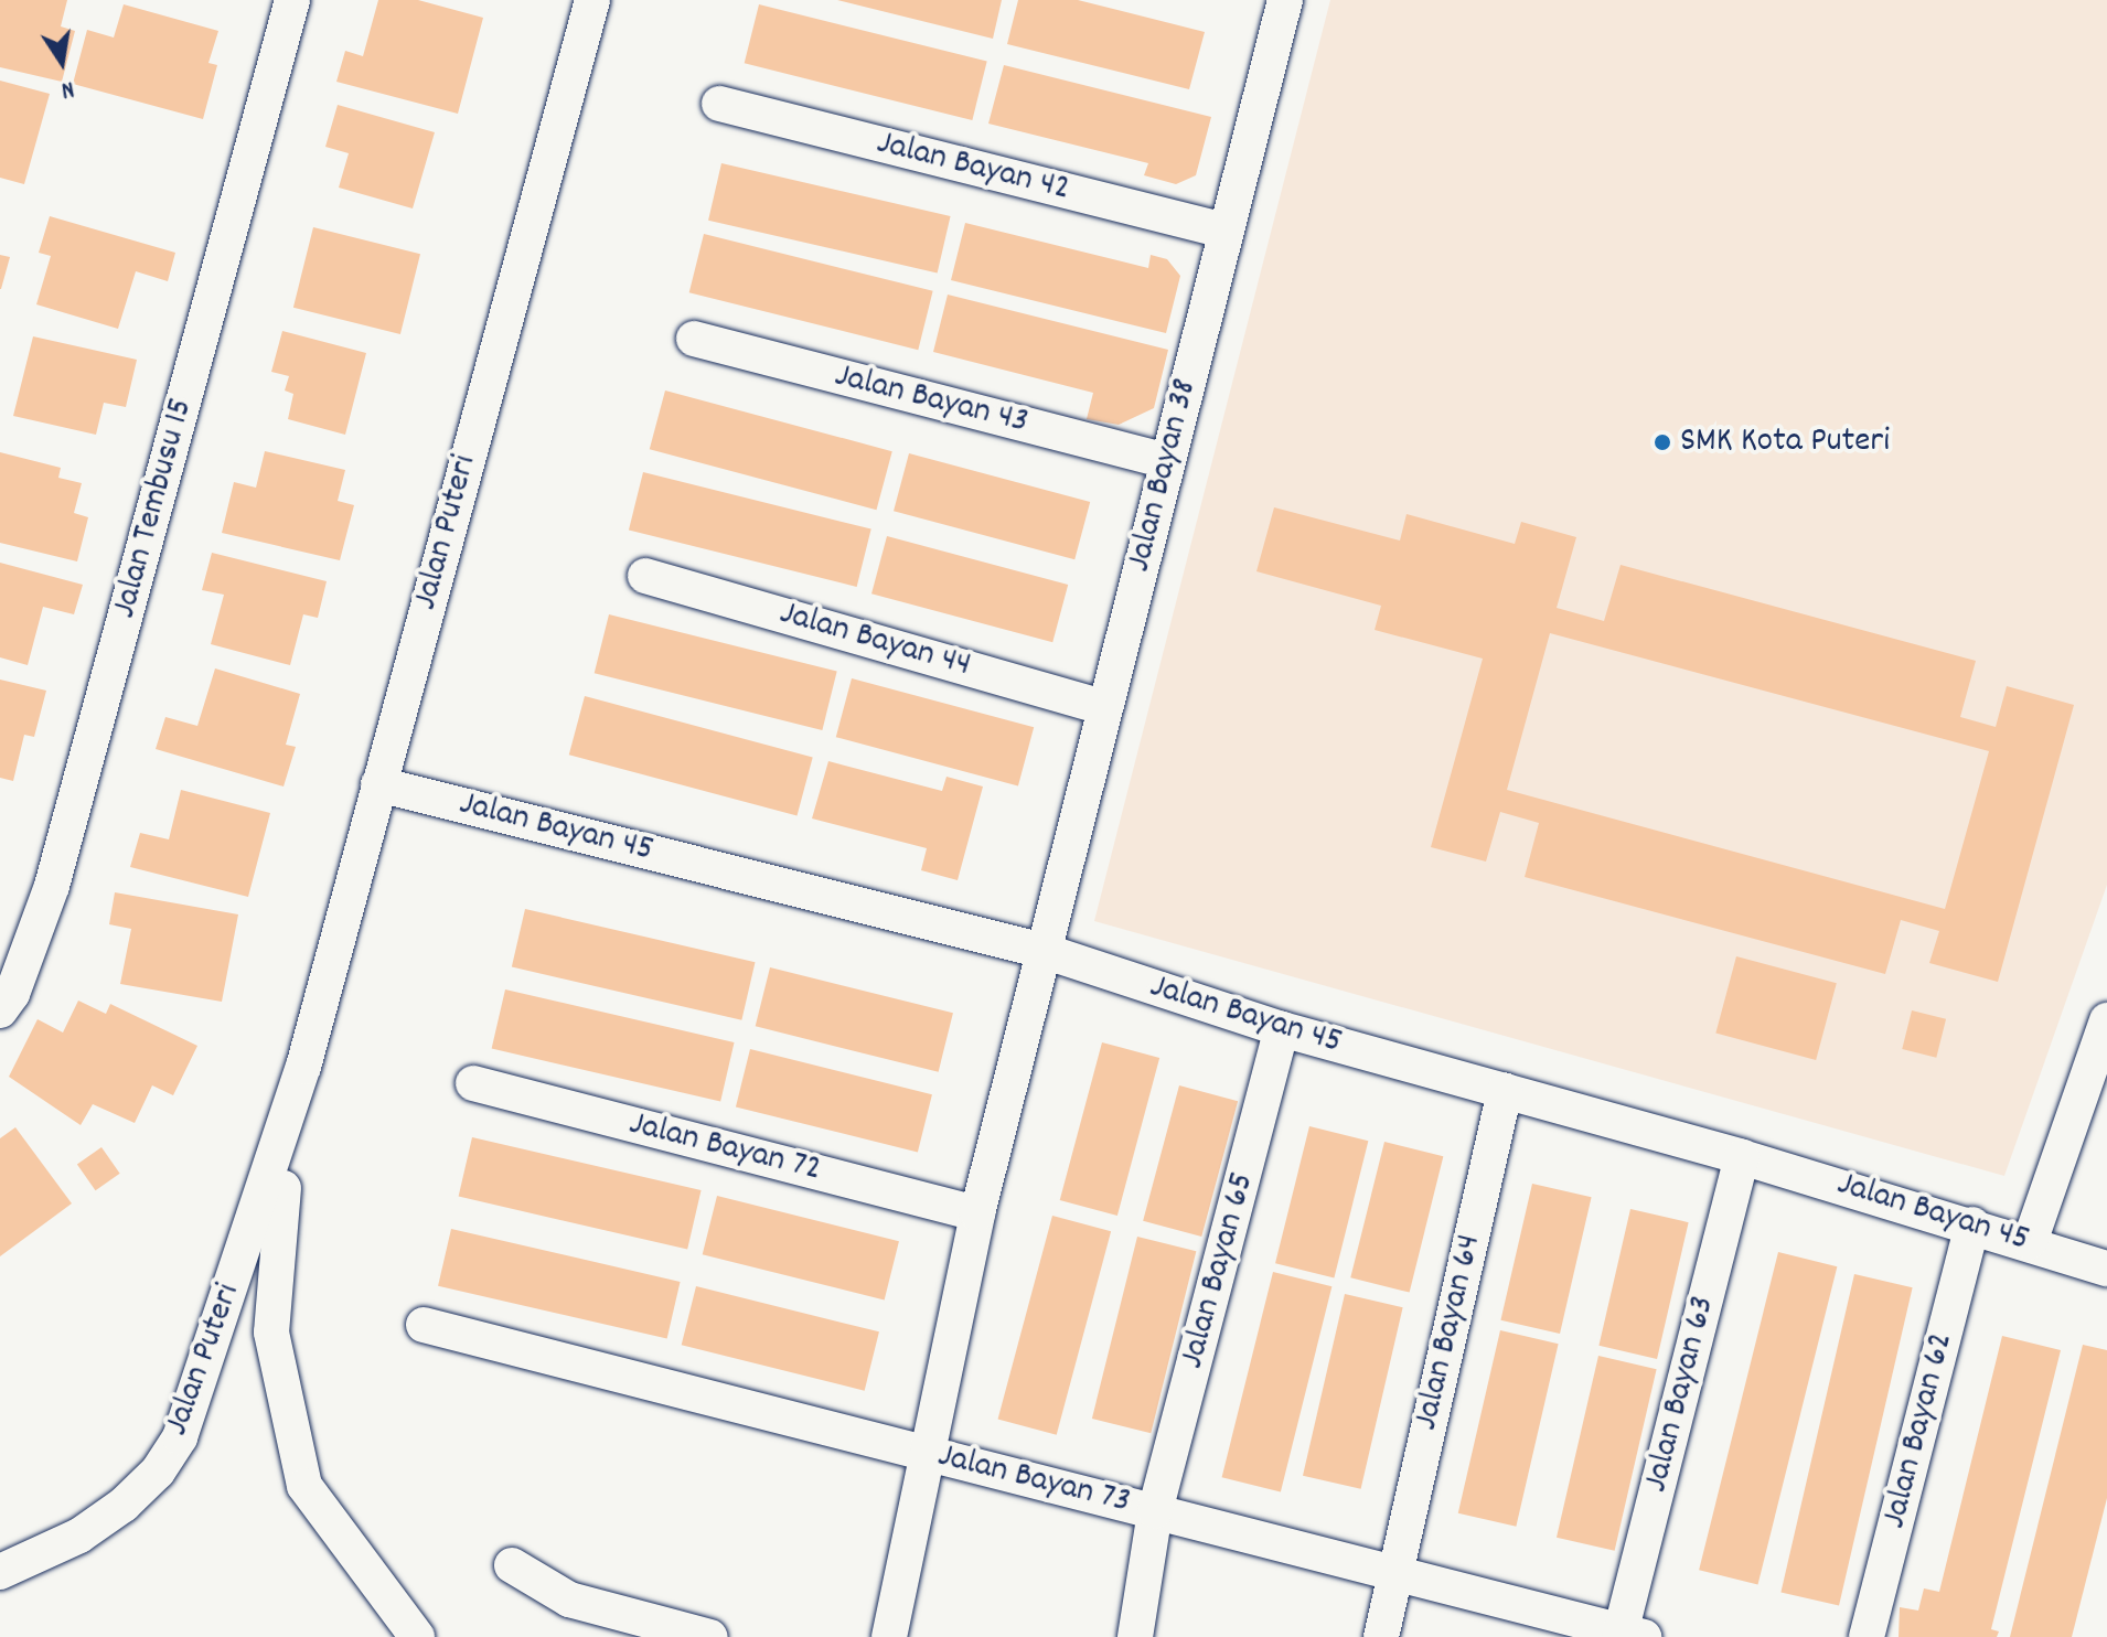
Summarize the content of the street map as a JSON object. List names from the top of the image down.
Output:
{
  "streets": {
    "street": [
      "Jalan Bayan 42",
      "Jalan Bayan 43",
      "Jalan Bayan 38",
      "Jalan Tembusu 15",
      "Jalan Puteri",
      "Jalan Bayan 44",
      "Jalan Bayan 45",
      "Jalan Bayan 72",
      "Jalan Bayan 65",
      "Jalan Bayan 64",
      "Jalan Bayan 63",
      "Jalan Bayan 62",
      "Jalan Bayan 73"
    ]
  },
  "crossings": [
    ["Jalan Bayan 42", "Jalan Bayan 38"],
    ["Jalan Bayan 43", "Jalan Bayan 38"],
    ["Jalan Bayan 38", "Jalan Bayan 44"],
    ["Jalan Bayan 38", "Jalan Bayan 45"],
    ["Jalan Bayan 38", "Jalan Bayan 72"],
    ["Jalan Bayan 38", "Jalan Bayan 73"],
    ["Jalan Puteri", "Jalan Bayan 45"],
    ["Jalan Bayan 45", "Jalan Bayan 65"],
    ["Jalan Bayan 45", "Jalan Bayan 64"],
    ["Jalan Bayan 45", "Jalan Bayan 63"],
    ["Jalan Bayan 45", "Jalan Bayan 62"],
    ["Jalan Bayan 65", "Jalan Bayan 73"],
    ["Jalan Bayan 64", "Jalan Bayan 73"],
    ["Jalan Bayan 63", "Jalan Bayan 73"]
  ],
  "places": ["SMK Kota Puteri"],
  "north": "bottom"
}
